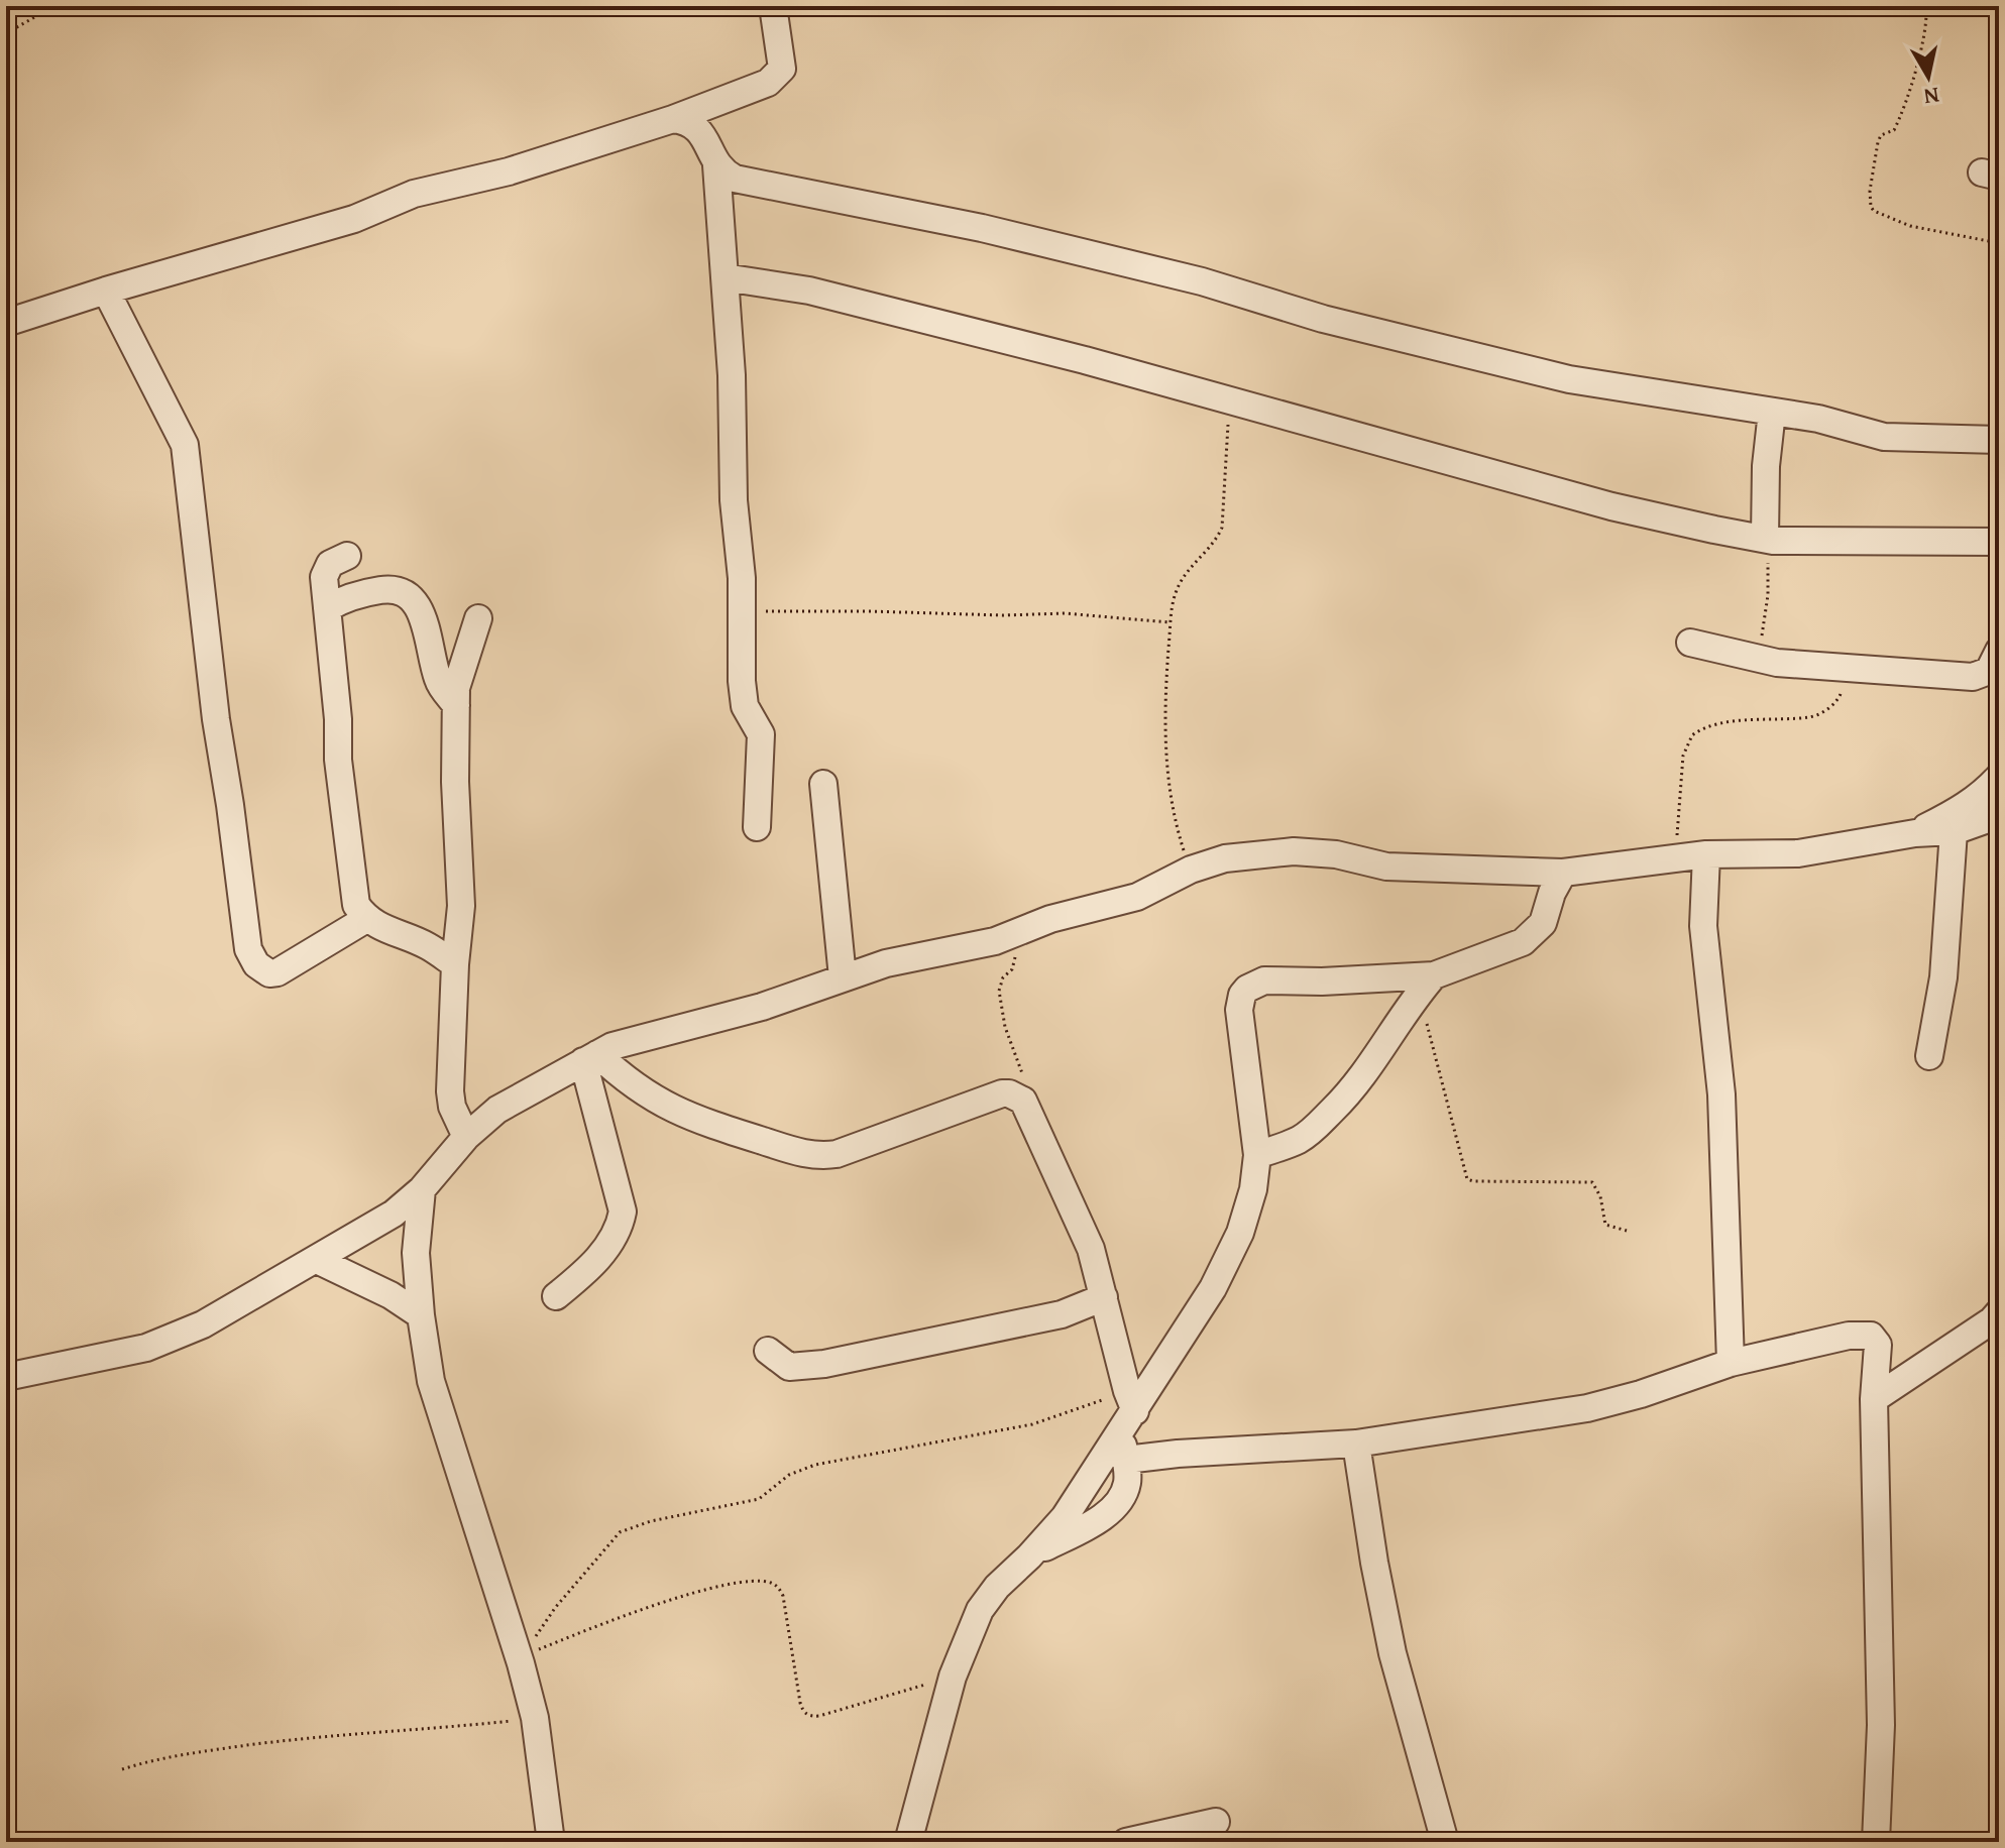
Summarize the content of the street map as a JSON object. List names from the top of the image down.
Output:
{
  "north": "bottom"
}
